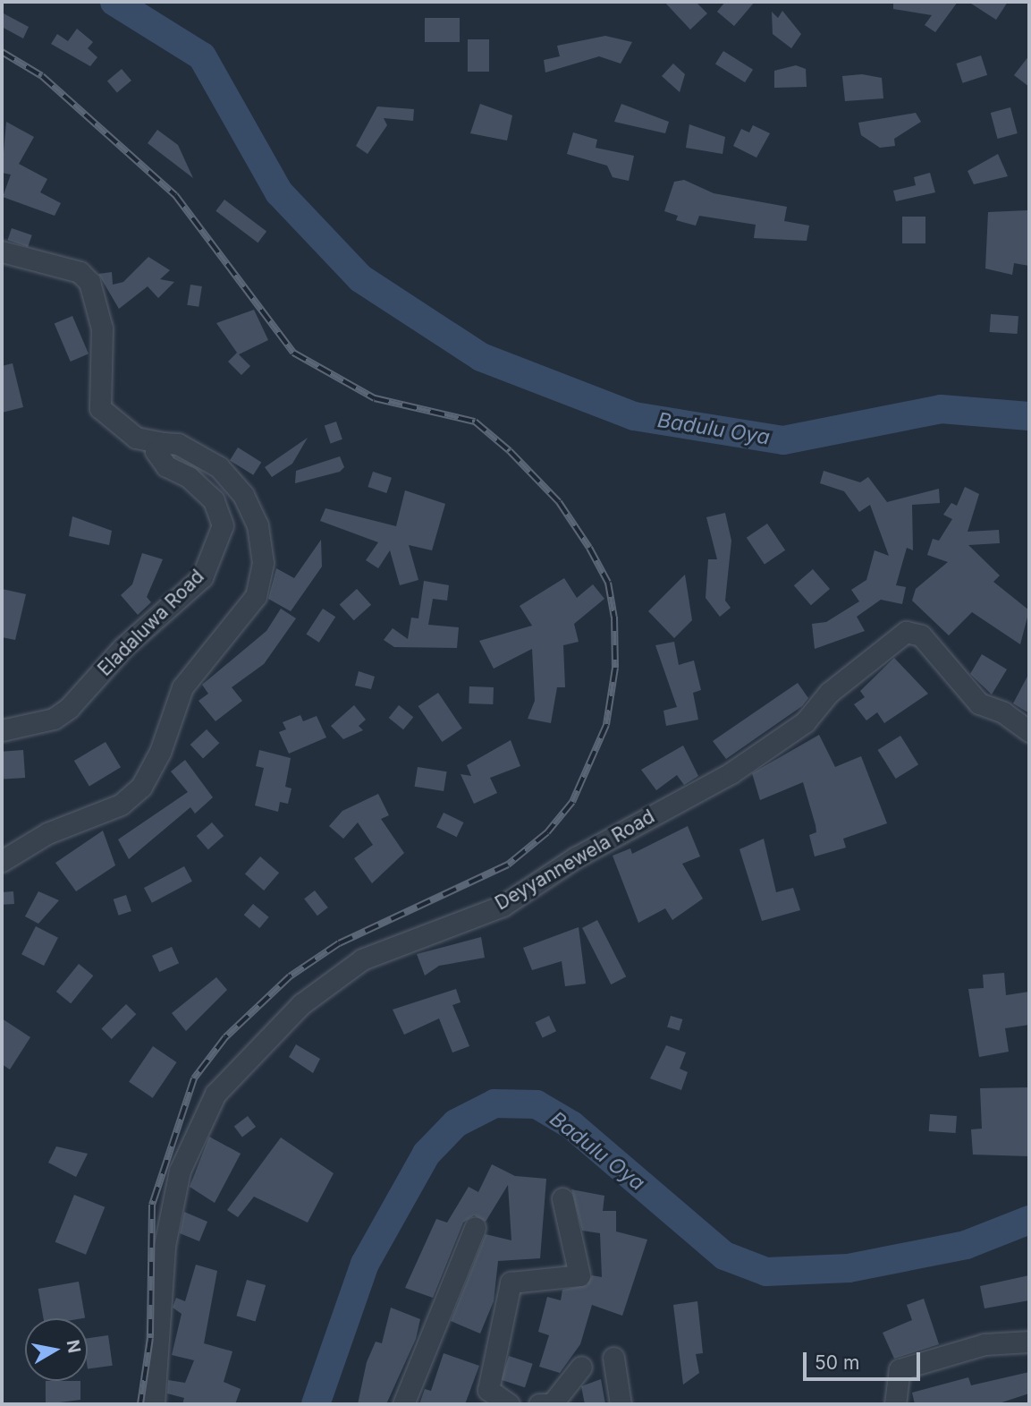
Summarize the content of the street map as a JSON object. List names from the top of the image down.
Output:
{
  "streets": {
    "street": ["Eladaluwa Road", "Deyyannewela Road"]
  },
  "water": ["Badulu Oya"],
  "scale_bar": "50 m",
  "north": "right"
}
